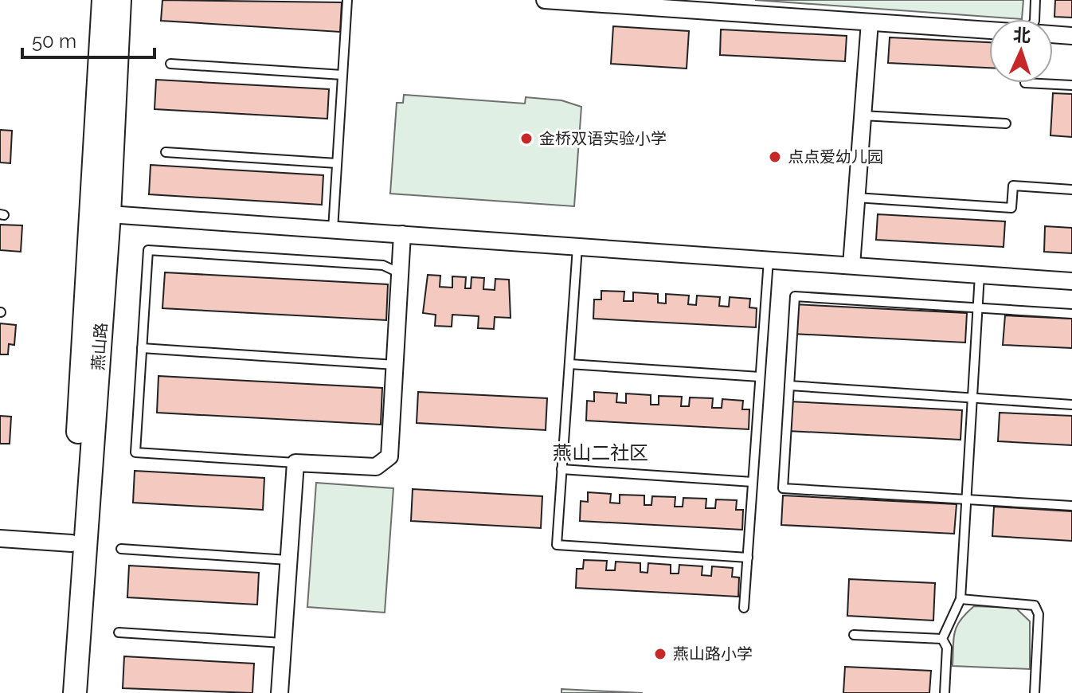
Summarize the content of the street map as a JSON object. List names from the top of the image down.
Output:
{
  "streets": {
    "main road": ["燕山路"]
  },
  "districts": ["燕山二社区"],
  "places": ["金桥双语实验小学", "点点爱幼儿园", "燕山路小学"],
  "scale_bar": "50 m",
  "north": "top"
}
